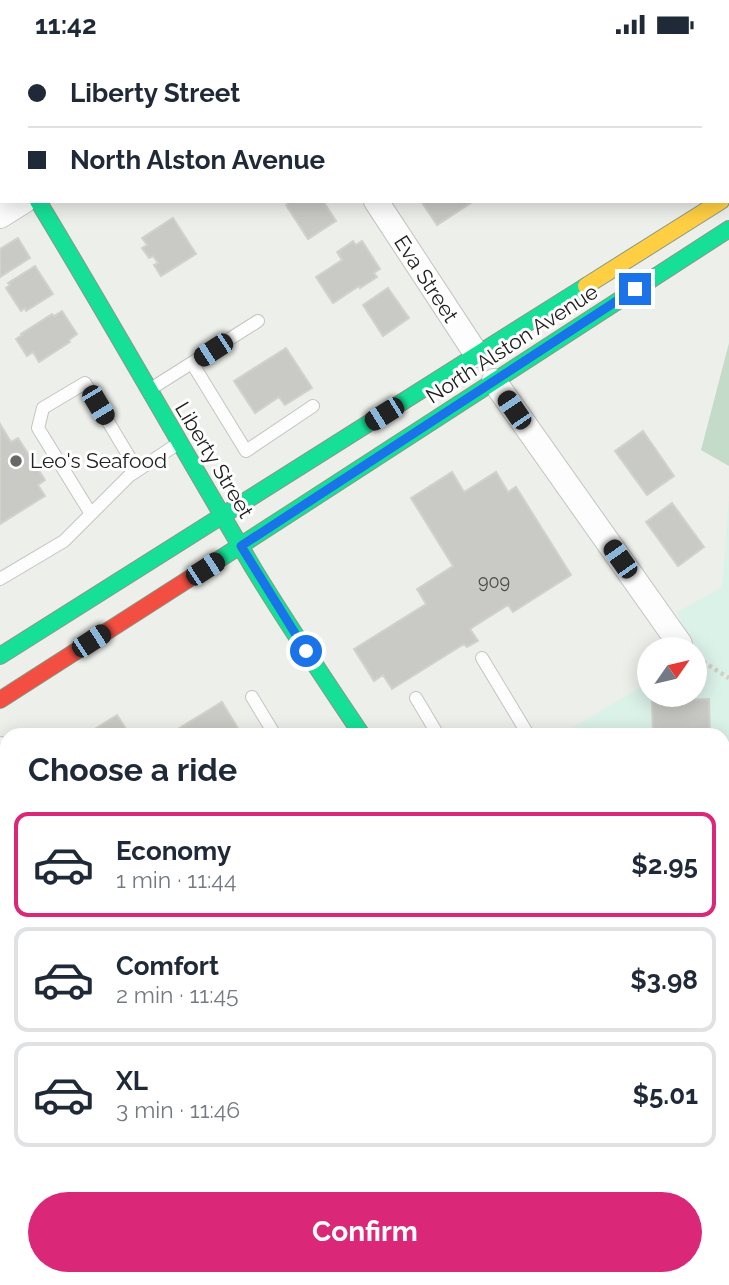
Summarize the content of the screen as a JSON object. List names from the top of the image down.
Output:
{
  "streets": {
    "main road": ["North Alston Avenue", "Liberty Street"],
    "street": ["Eva Street"]
  },
  "crossings": [
    ["Eva Street", "North Alston Avenue"],
    ["North Alston Avenue", "Liberty Street"]
  ],
  "places": ["Leo's Seafood"],
  "house_numbers": ["909"],
  "north": "top right",
  "page": {
    "status": "11:42",
    "banner": ["Liberty Street", "North Alston Avenue"],
    "heading": "Choose a ride",
    "list": [
      {
        "name": "Economy",
        "note": "1 min · 11:44",
        "value": "$2.95"
      },
      {
        "name": "Comfort",
        "note": "2 min · 11:45",
        "value": "$3.98"
      },
      {
        "name": "XL",
        "note": "3 min · 11:46",
        "value": "$5.01"
      }
    ],
    "buttons": "Confirm"
  }
}
